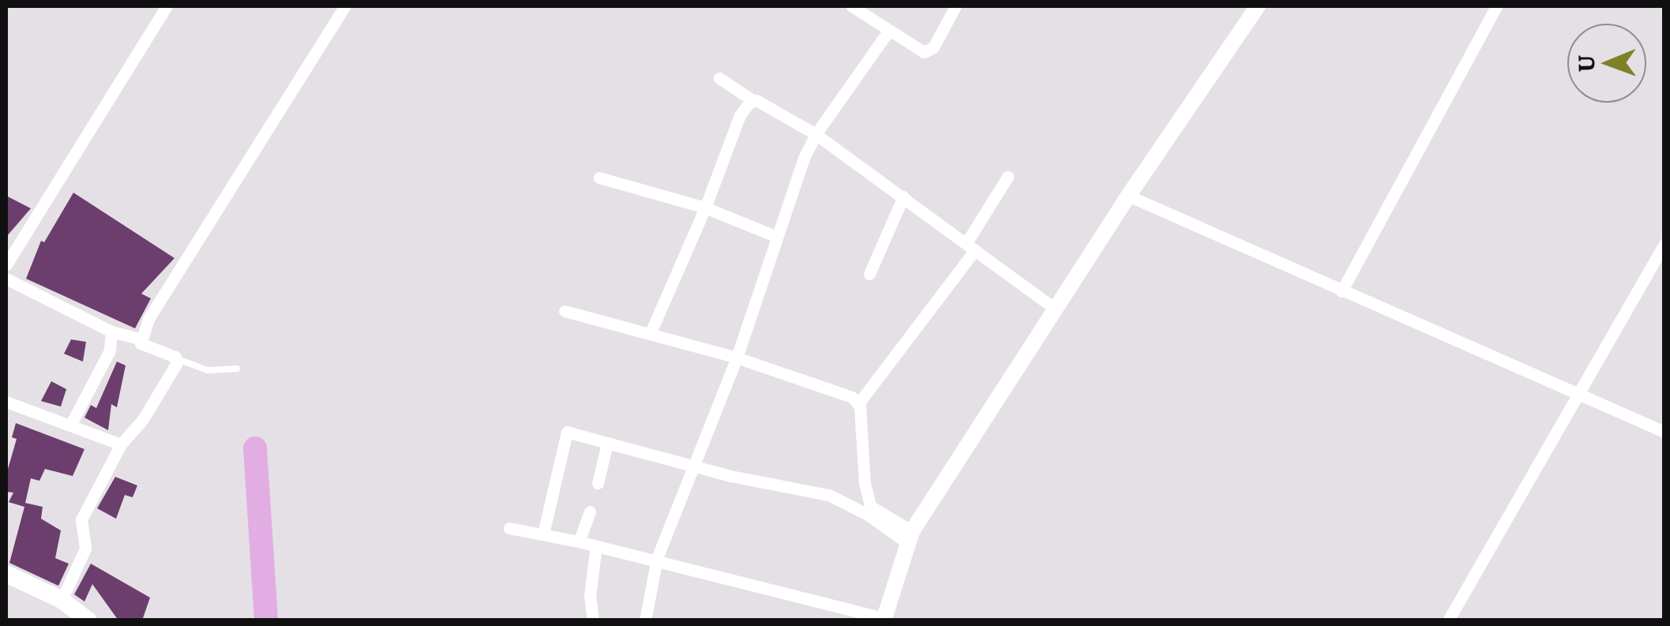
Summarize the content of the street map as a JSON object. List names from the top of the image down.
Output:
{
  "north": "left"
}
